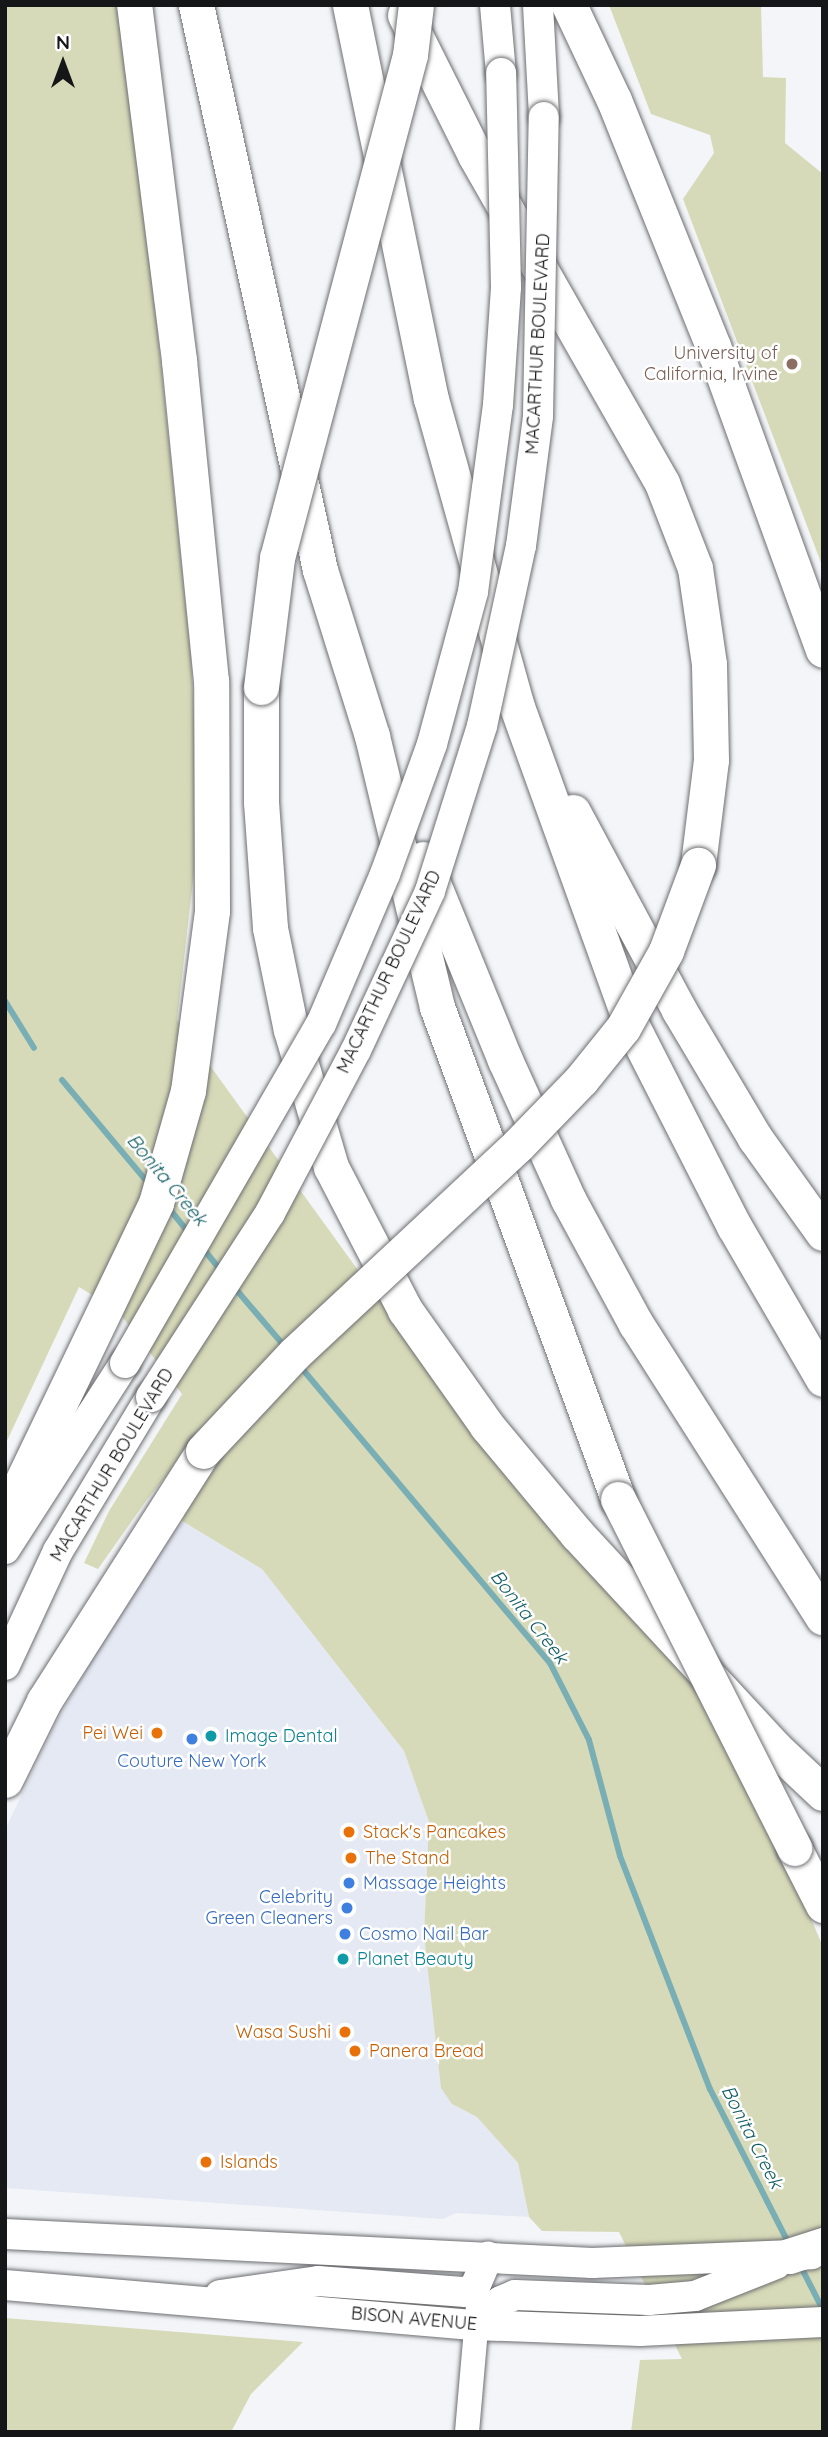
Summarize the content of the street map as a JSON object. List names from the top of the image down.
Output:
{
  "streets": {
    "main road": ["MACARTHUR BOULEVARD", "BISON AVENUE"]
  },
  "water": ["Bonita Creek"],
  "places": [
    "University of California, Irvine",
    "Pei Wei",
    "Image Dental",
    "Couture New York",
    "Stack's Pancakes",
    "The Stand",
    "Massage Heights",
    "Celebrity Green Cleaners",
    "Cosmo Nail Bar",
    "Planet Beauty",
    "Wasa Sushi",
    "Panera Bread",
    "Islands"
  ],
  "north": "top"
}
